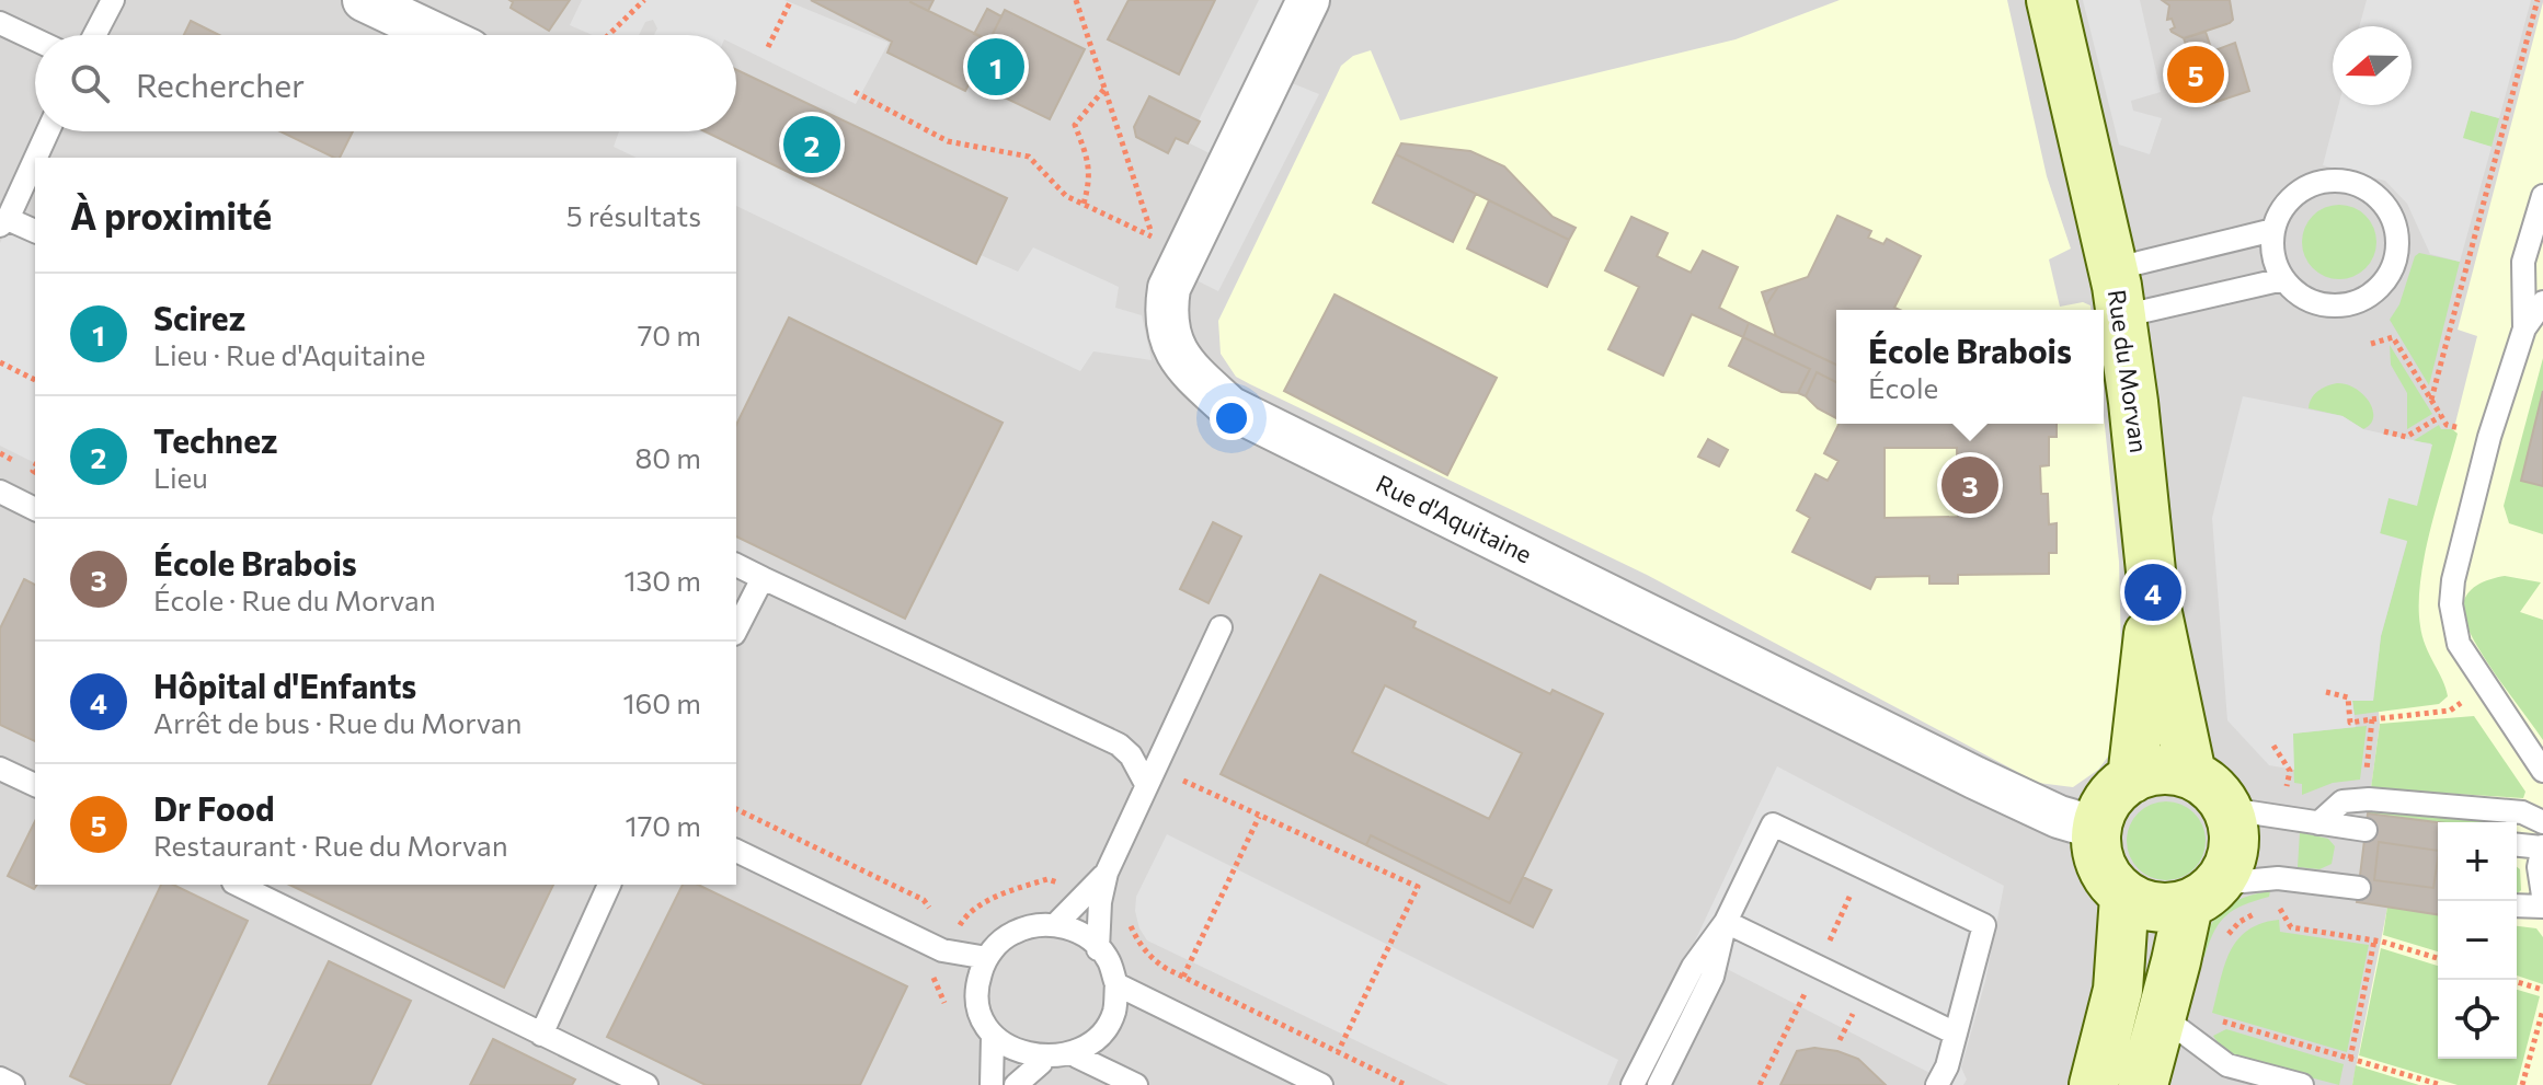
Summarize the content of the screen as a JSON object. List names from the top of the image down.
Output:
{
  "streets": {
    "street": ["Rue du Morvan", "Rue d'Aquitaine"]
  },
  "crossings": [
    ["Rue du Morvan", "Rue d'Aquitaine"]
  ],
  "north": "left",
  "page": {
    "pins": [
      "1",
      "5",
      "2",
      "3",
      "4"
    ],
    "search": "Rechercher",
    "heading": ["À proximité", "5 résultats"],
    "list": [
      {
        "mark": "1",
        "name": "Scirez",
        "note": "Lieu · Rue d'Aquitaine",
        "value": "70 m"
      },
      {
        "mark": "2",
        "name": "Technez",
        "note": "Lieu",
        "value": "80 m"
      },
      {
        "mark": "3",
        "name": "École Brabois",
        "note": "École · Rue du Morvan",
        "value": "130 m"
      },
      {
        "mark": "4",
        "name": "Hôpital d'Enfants",
        "note": "Arrêt de bus · Rue du Morvan",
        "value": "160 m"
      },
      {
        "mark": "5",
        "name": "Dr Food",
        "note": "Restaurant · Rue du Morvan",
        "value": "170 m"
      }
    ],
    "popup": ["École Brabois", "École"],
    "map_buttons": ["+", "−"]
  }
}
